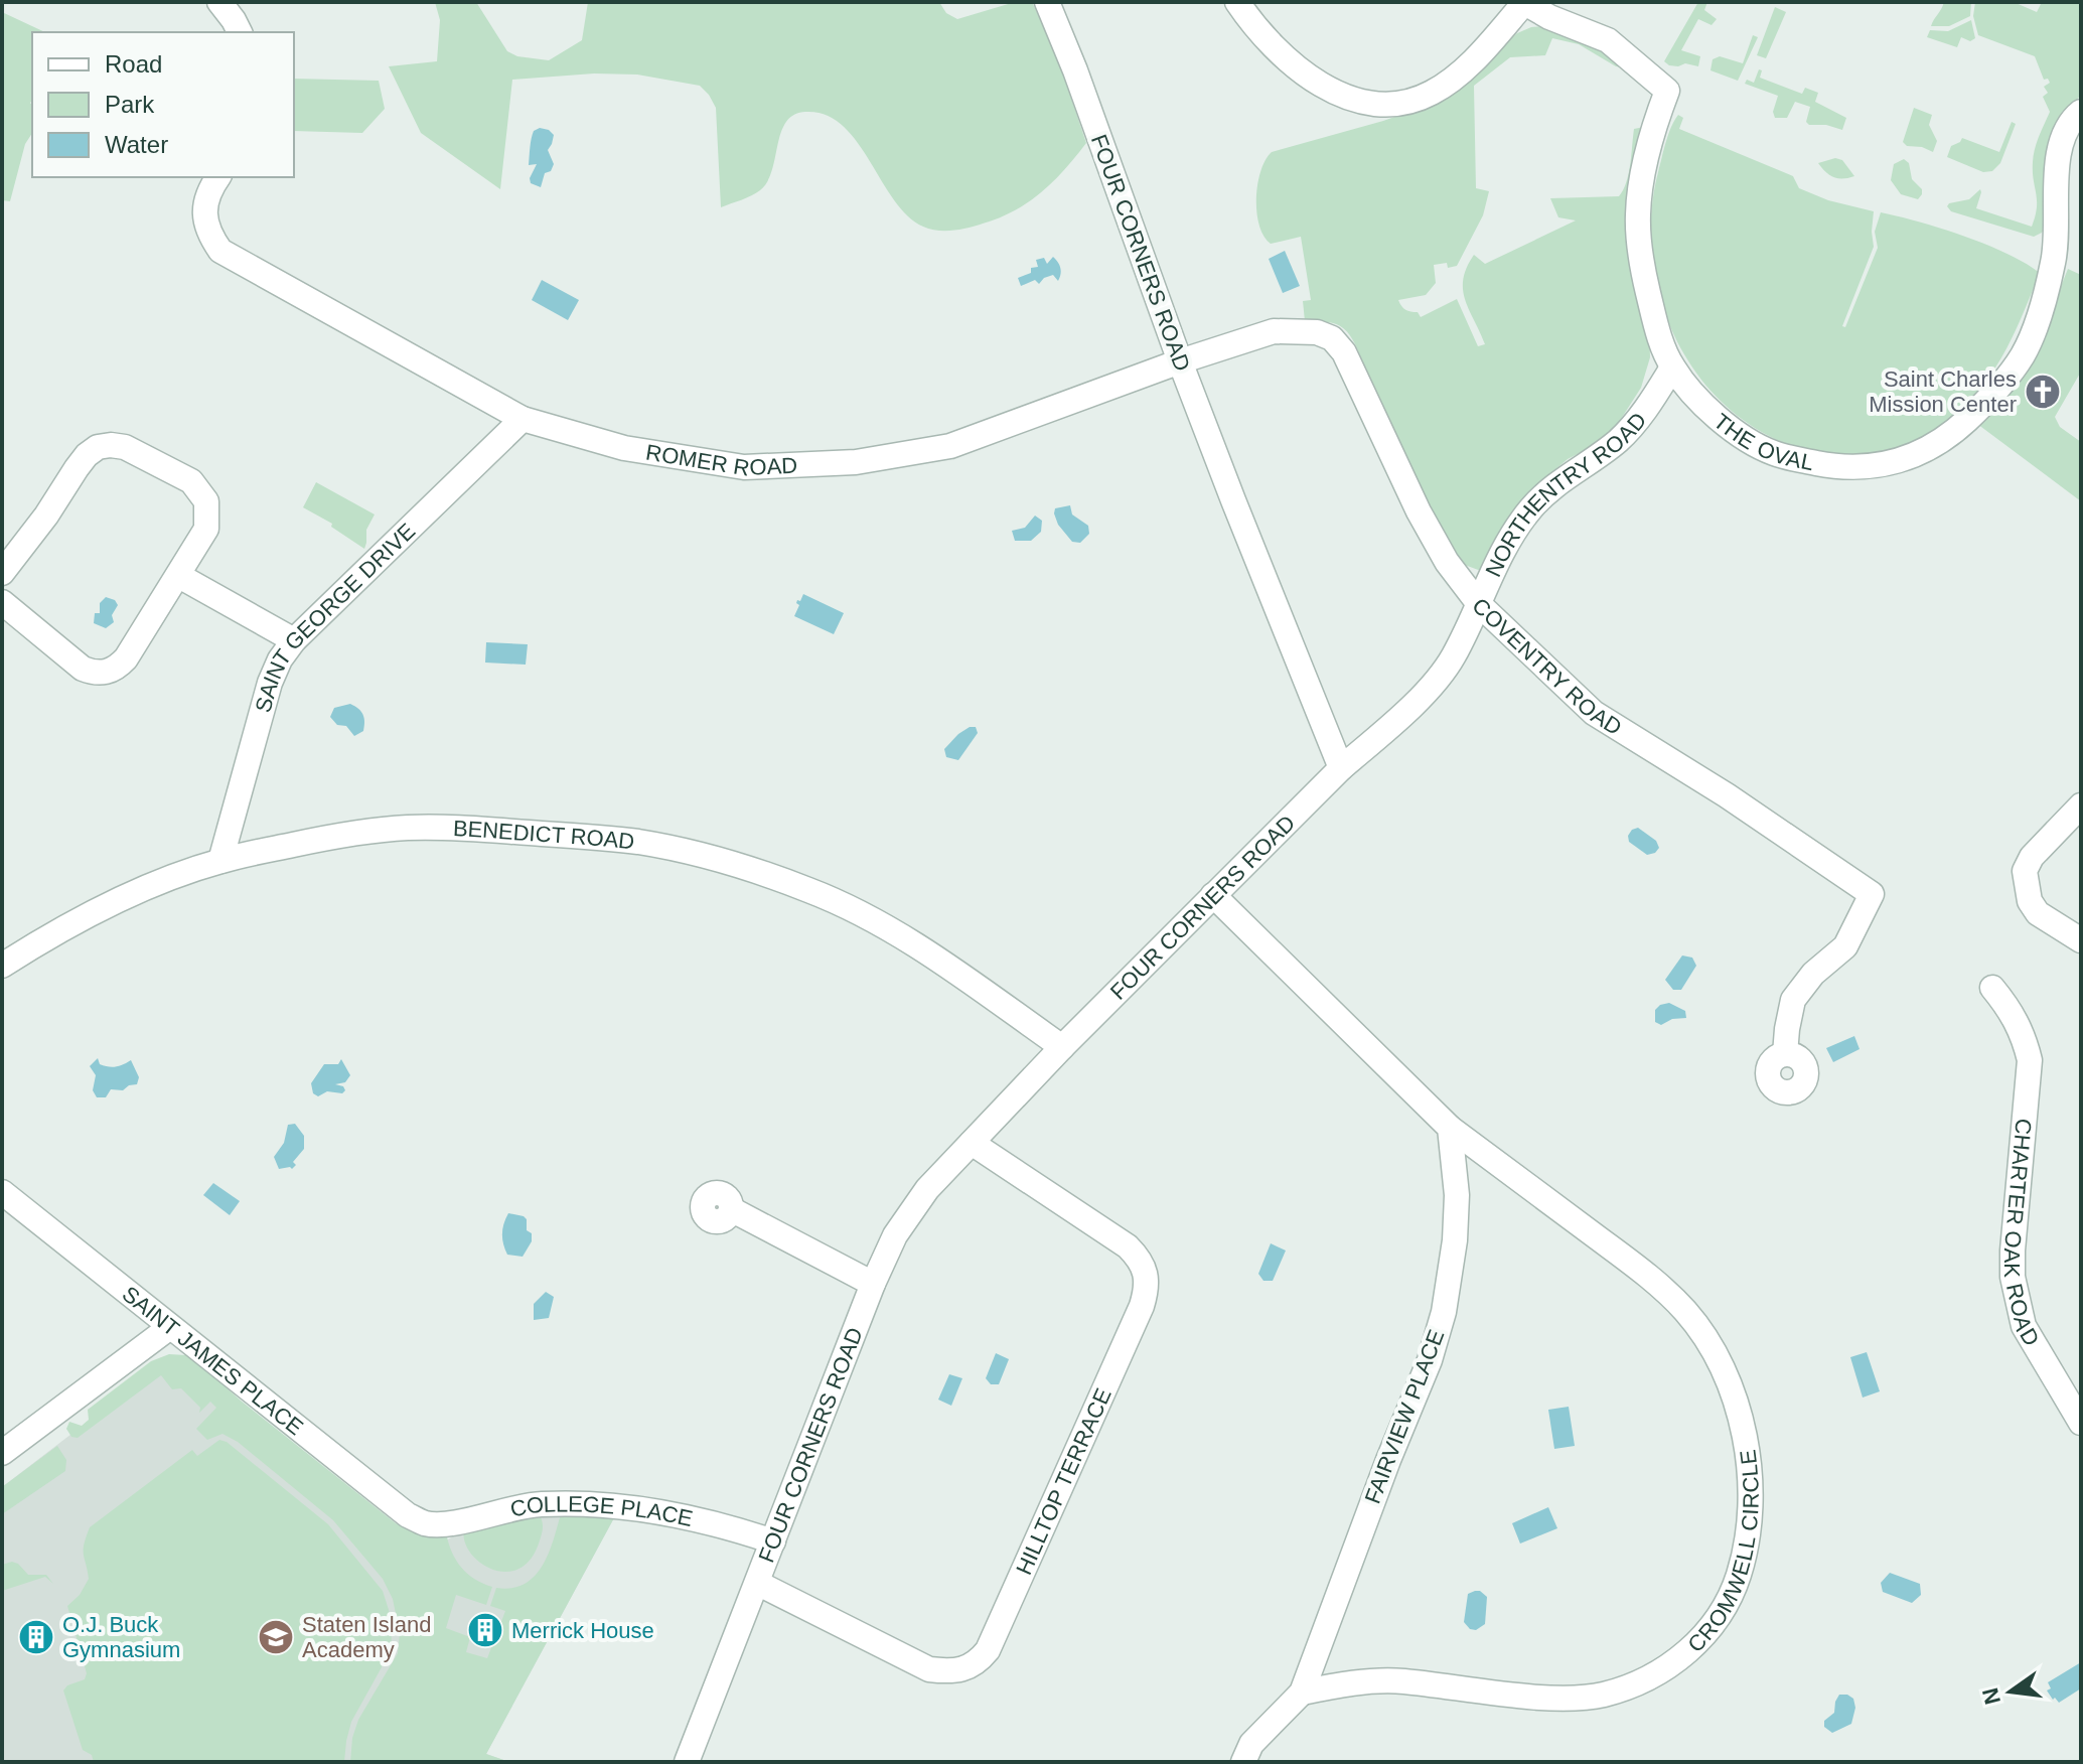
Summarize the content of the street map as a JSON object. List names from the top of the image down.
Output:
{
  "streets": {
    "street": [
      "FOUR CORNERS ROAD",
      "THE OVAL",
      "ROMER ROAD",
      "NORTHENTRY ROAD",
      "SAINT GEORGE DRIVE",
      "COVENTRY ROAD",
      "BENEDICT ROAD",
      "CHARTER OAK ROAD",
      "SAINT JAMES PLACE",
      "FAIRVIEW PLACE",
      "HILLTOP TERRACE",
      "COLLEGE PLACE",
      "CROMWELL CIRCLE"
    ]
  },
  "crossings": [
    ["FOUR CORNERS ROAD", "ROMER ROAD"],
    ["FOUR CORNERS ROAD", "NORTHENTRY ROAD"],
    ["FOUR CORNERS ROAD", "BENEDICT ROAD"],
    ["FOUR CORNERS ROAD", "HILLTOP TERRACE"],
    ["FOUR CORNERS ROAD", "COLLEGE PLACE"],
    ["THE OVAL", "NORTHENTRY ROAD"],
    ["ROMER ROAD", "SAINT GEORGE DRIVE"],
    ["ROMER ROAD", "COVENTRY ROAD"],
    ["NORTHENTRY ROAD", "COVENTRY ROAD"],
    ["SAINT GEORGE DRIVE", "BENEDICT ROAD"],
    ["SAINT JAMES PLACE", "COLLEGE PLACE"],
    ["FAIRVIEW PLACE", "CROMWELL CIRCLE"]
  ],
  "places": {
    "church": ["Saint Charles Mission Center"],
    "building": ["Merrick House", "O.J. Buck Gymnasium"],
    "school or university": ["Staten Island Academy"]
  },
  "legend": ["Road", "Park", "Water"],
  "north": "left"
}
